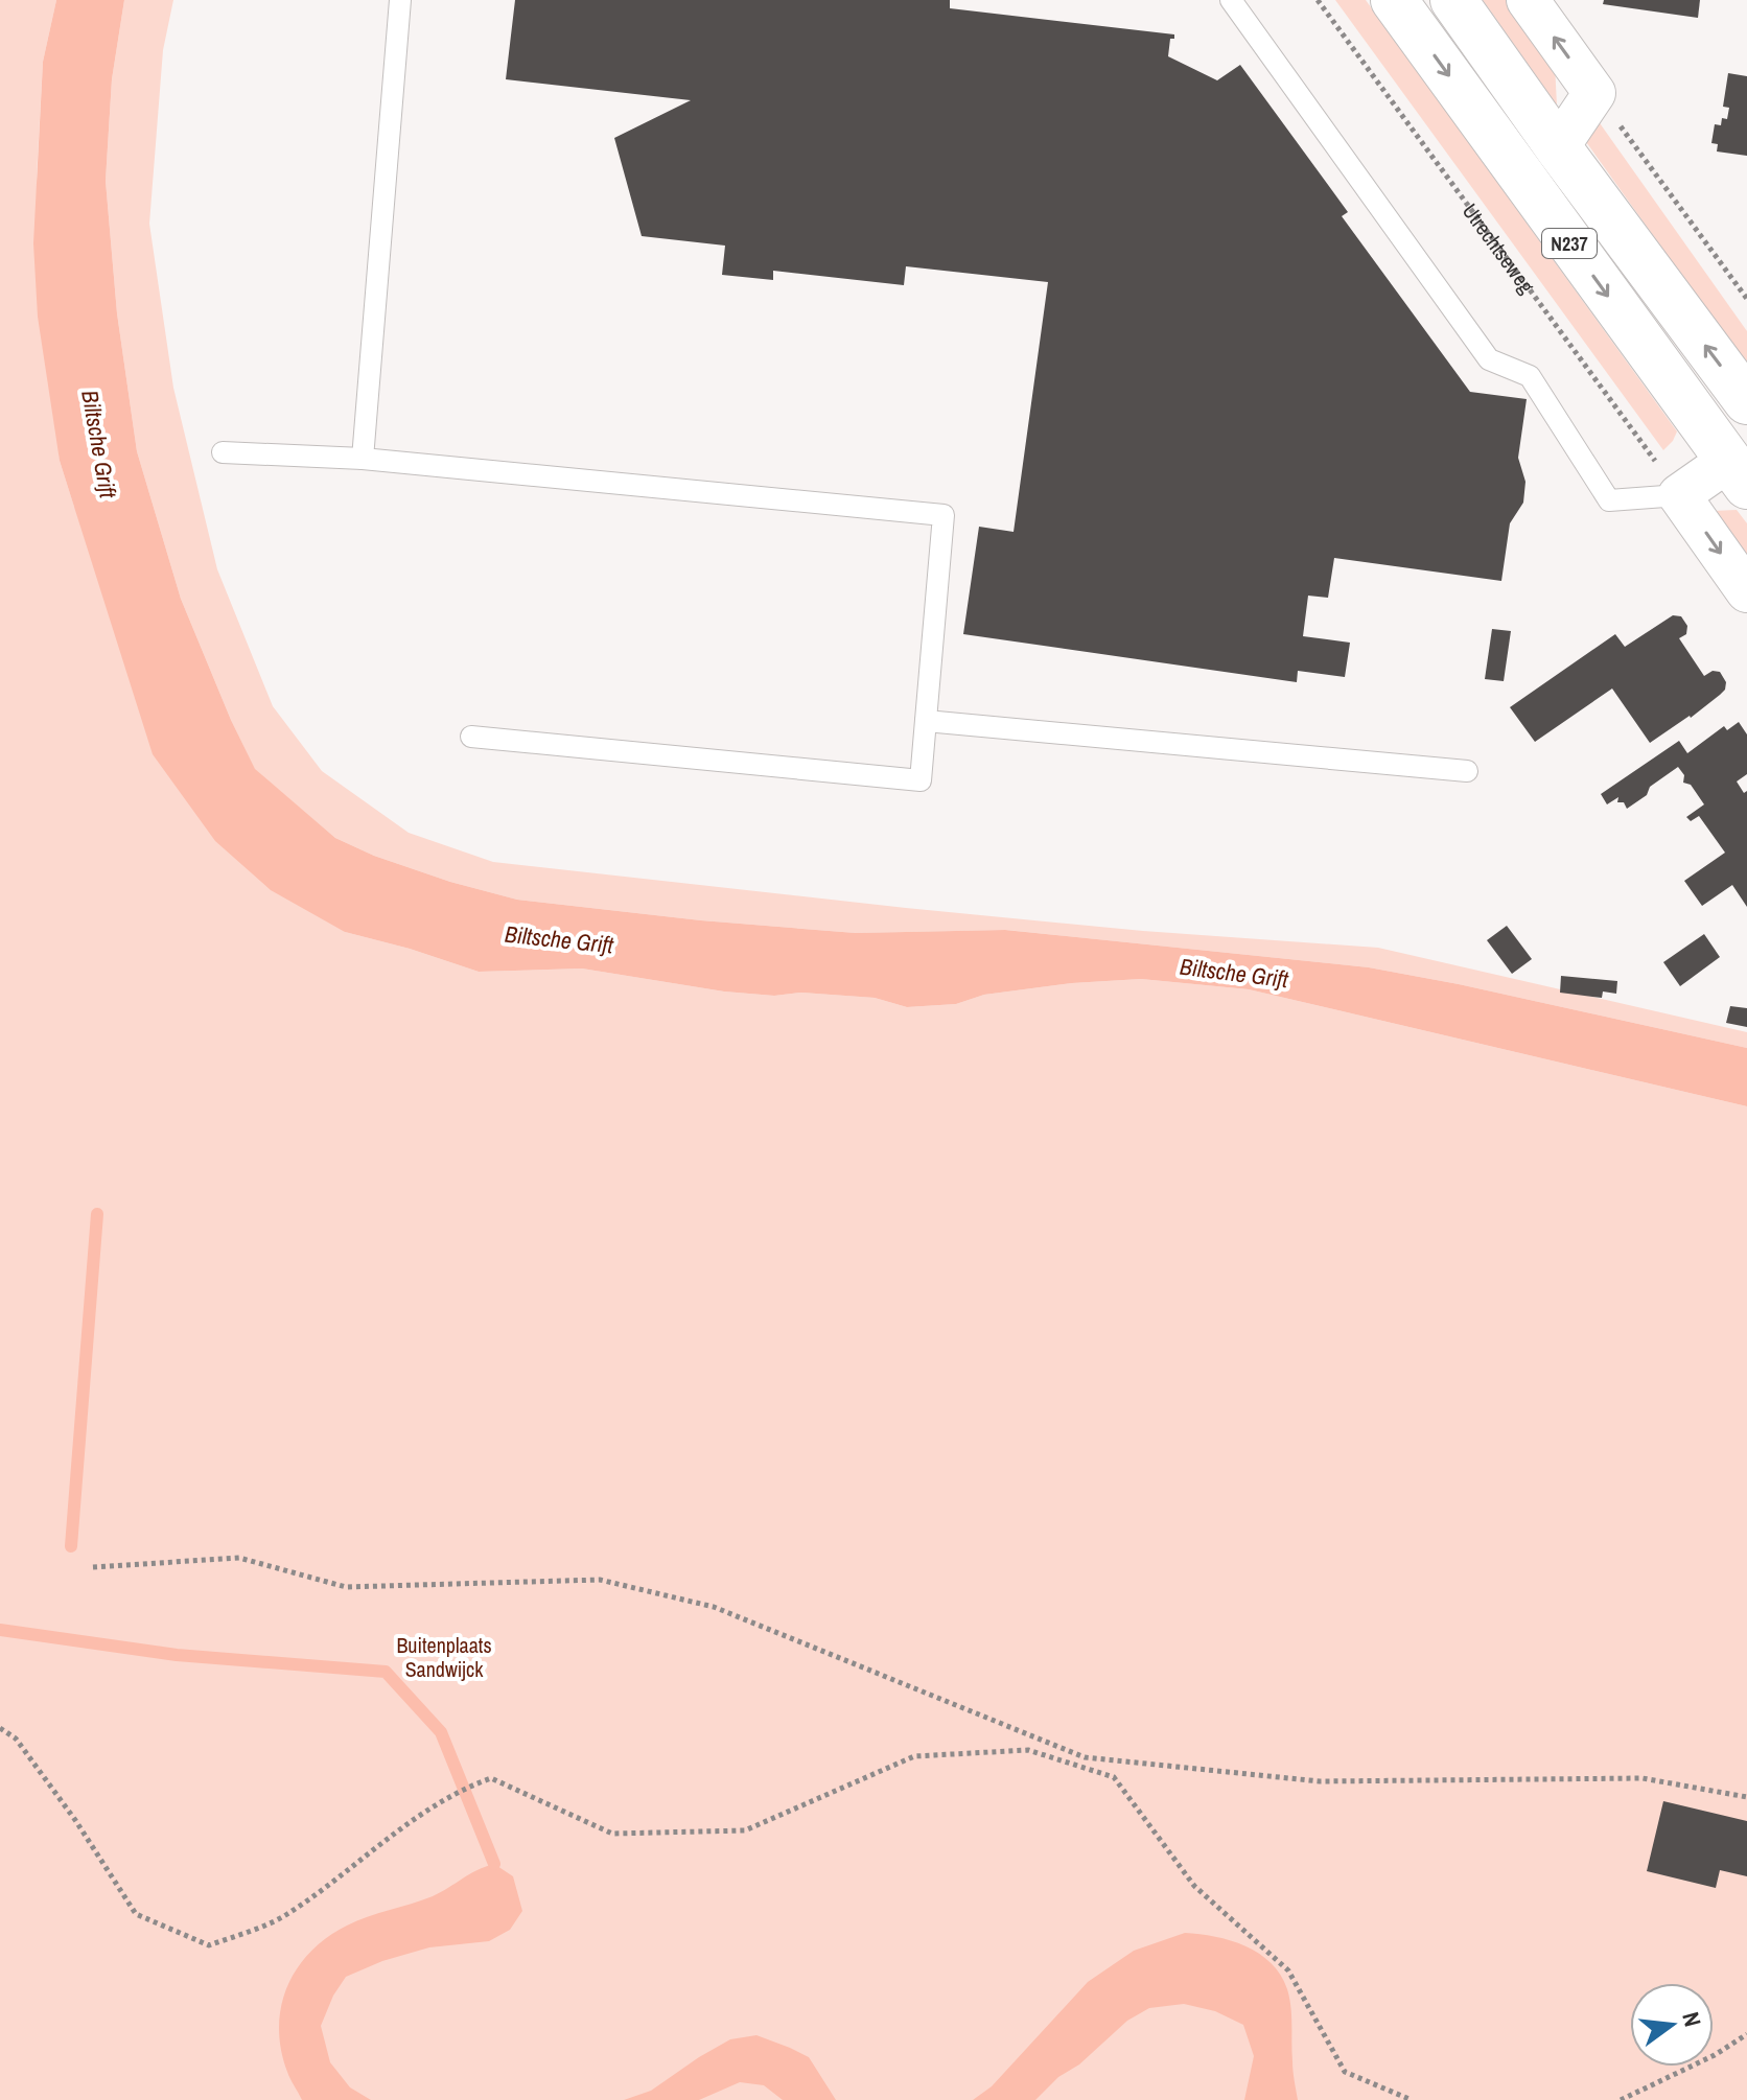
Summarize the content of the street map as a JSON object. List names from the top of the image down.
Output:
{
  "streets": {
    "main road": ["N237"],
    "path": ["Utrechtseweg"]
  },
  "water": ["Biltsche Grift"],
  "parks": ["Buitenplaats Sandwijck"],
  "north": "right"
}
